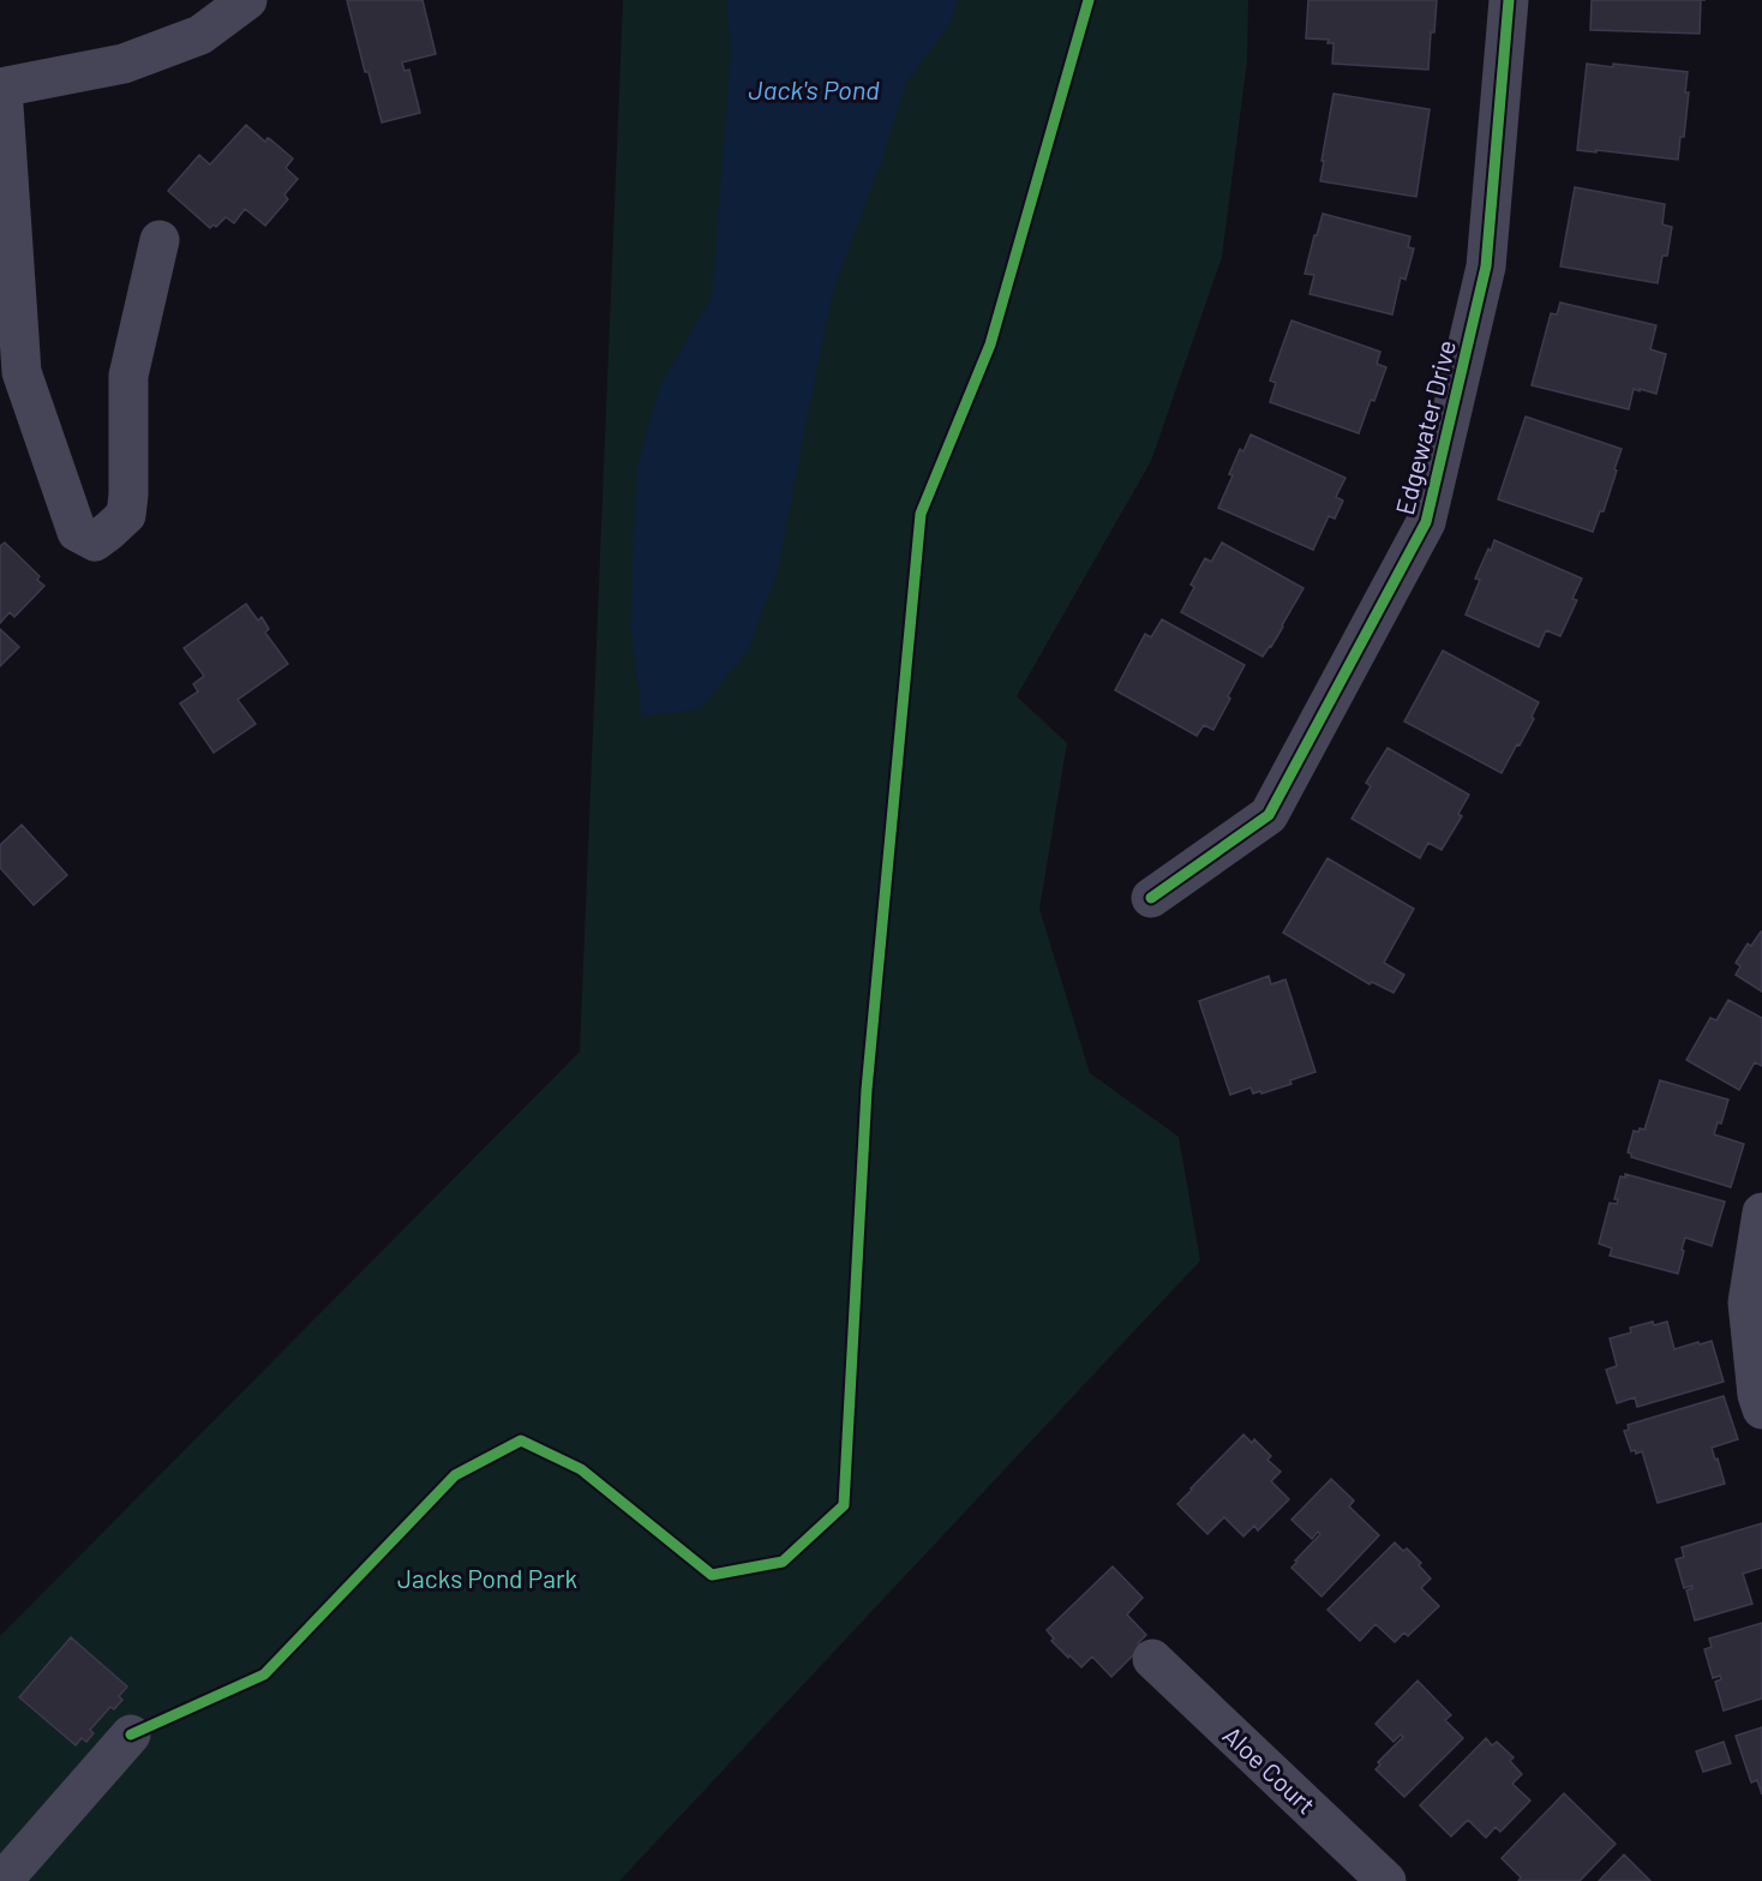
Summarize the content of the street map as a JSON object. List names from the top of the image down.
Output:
{
  "streets": {
    "street": ["Edgewater Drive", "Aloe Court"]
  },
  "water": ["Jack's Pond"],
  "parks": ["Jacks Pond Park"]
}
